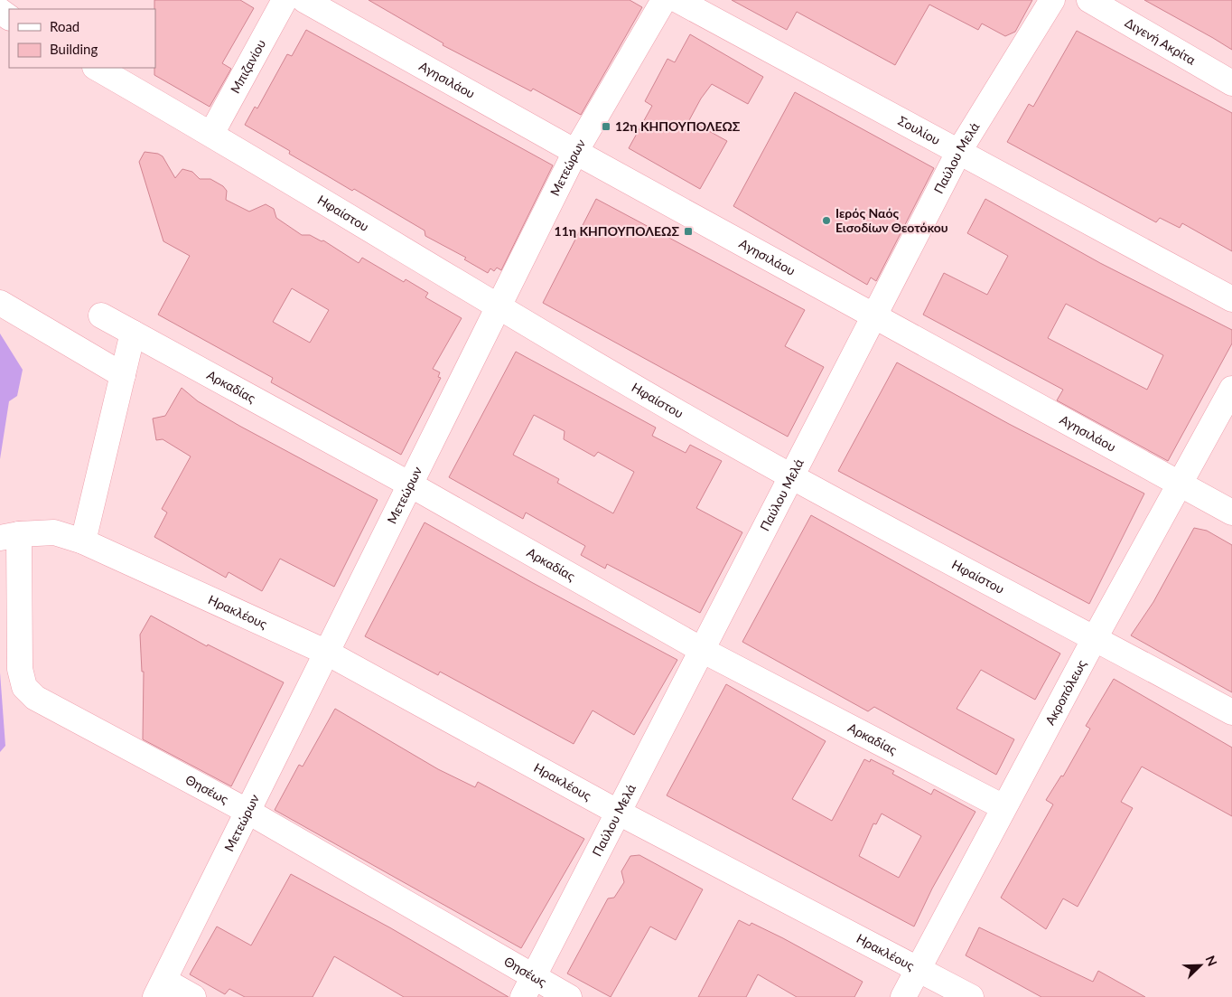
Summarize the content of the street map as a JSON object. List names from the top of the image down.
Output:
{
  "streets": {
    "street": [
      "Διγενή Ακρίτα",
      "Μπιζανίου",
      "Αγησιλάου",
      "Σουλίου",
      "Παύλου Μελά",
      "Μετεώρων",
      "Ηφαίστου",
      "Αρκαδίας",
      "Ηρακλέους",
      "Ακροπόλεως",
      "Θησέως"
    ]
  },
  "crossings": [
    ["Μπιζανίου", "Ηφαίστου"],
    ["Αγησιλάου", "Παύλου Μελά"],
    ["Αγησιλάου", "Μετεώρων"],
    ["Αγησιλάου", "Ακροπόλεως"],
    ["Σουλίου", "Παύλου Μελά"],
    ["Παύλου Μελά", "Ηφαίστου"],
    ["Παύλου Μελά", "Αρκαδίας"],
    ["Παύλου Μελά", "Ηρακλέους"],
    ["Παύλου Μελά", "Θησέως"],
    ["Μετεώρων", "Ηφαίστου"],
    ["Μετεώρων", "Αρκαδίας"],
    ["Μετεώρων", "Ηρακλέους"],
    ["Μετεώρων", "Θησέως"],
    ["Ηφαίστου", "Ακροπόλεως"],
    ["Αρκαδίας", "Ακροπόλεως"],
    ["Ηρακλέους", "Ακροπόλεως"],
    ["Ηρακλέους", "Θησέως"]
  ],
  "places": {
    "transit": ["12η ΚΗΠΟΥΠΟΛΕΩΣ", "11η ΚΗΠΟΥΠΟΛΕΩΣ"],
    "other": ["Ιερός Ναός Εισοδίων Θεοτόκου"]
  },
  "legend": ["Road", "Building"],
  "north": "top right"
}
